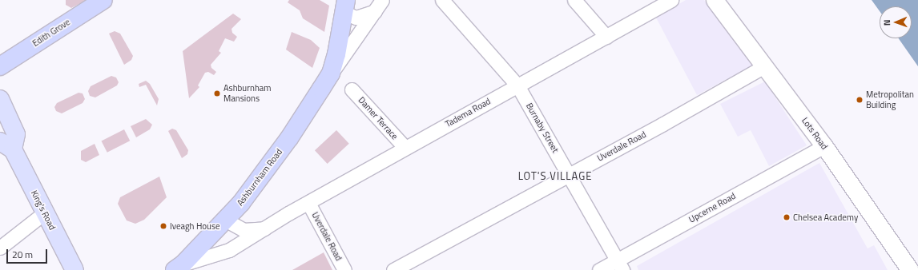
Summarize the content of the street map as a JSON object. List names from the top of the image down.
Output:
{
  "streets": {
    "highway": ["Edith Grove", "Ashburnham Road"],
    "main road": ["King's Road"],
    "street": [
      "Tadema Road",
      "Damer Terrace",
      "Burnaby Street",
      "Lots Road",
      "Uverdale Road",
      "Upcerne Road"
    ]
  },
  "crossings": [
    ["Tadema Road", "Damer Terrace"],
    ["Tadema Road", "Burnaby Street"],
    ["Tadema Road", "Uverdale Road"],
    ["Tadema Road", "Ashburnham Road"],
    ["Burnaby Street", "Uverdale Road"],
    ["Burnaby Street", "Upcerne Road"],
    ["Lots Road", "Uverdale Road"],
    ["Lots Road", "Upcerne Road"]
  ],
  "districts": ["LOT'S VILLAGE"],
  "places": [
    "Ashburnham Mansions",
    "Metropolitan Building",
    "Chelsea Academy",
    "Iveagh House"
  ],
  "scale_bar": "20 m",
  "north": "left"
}
